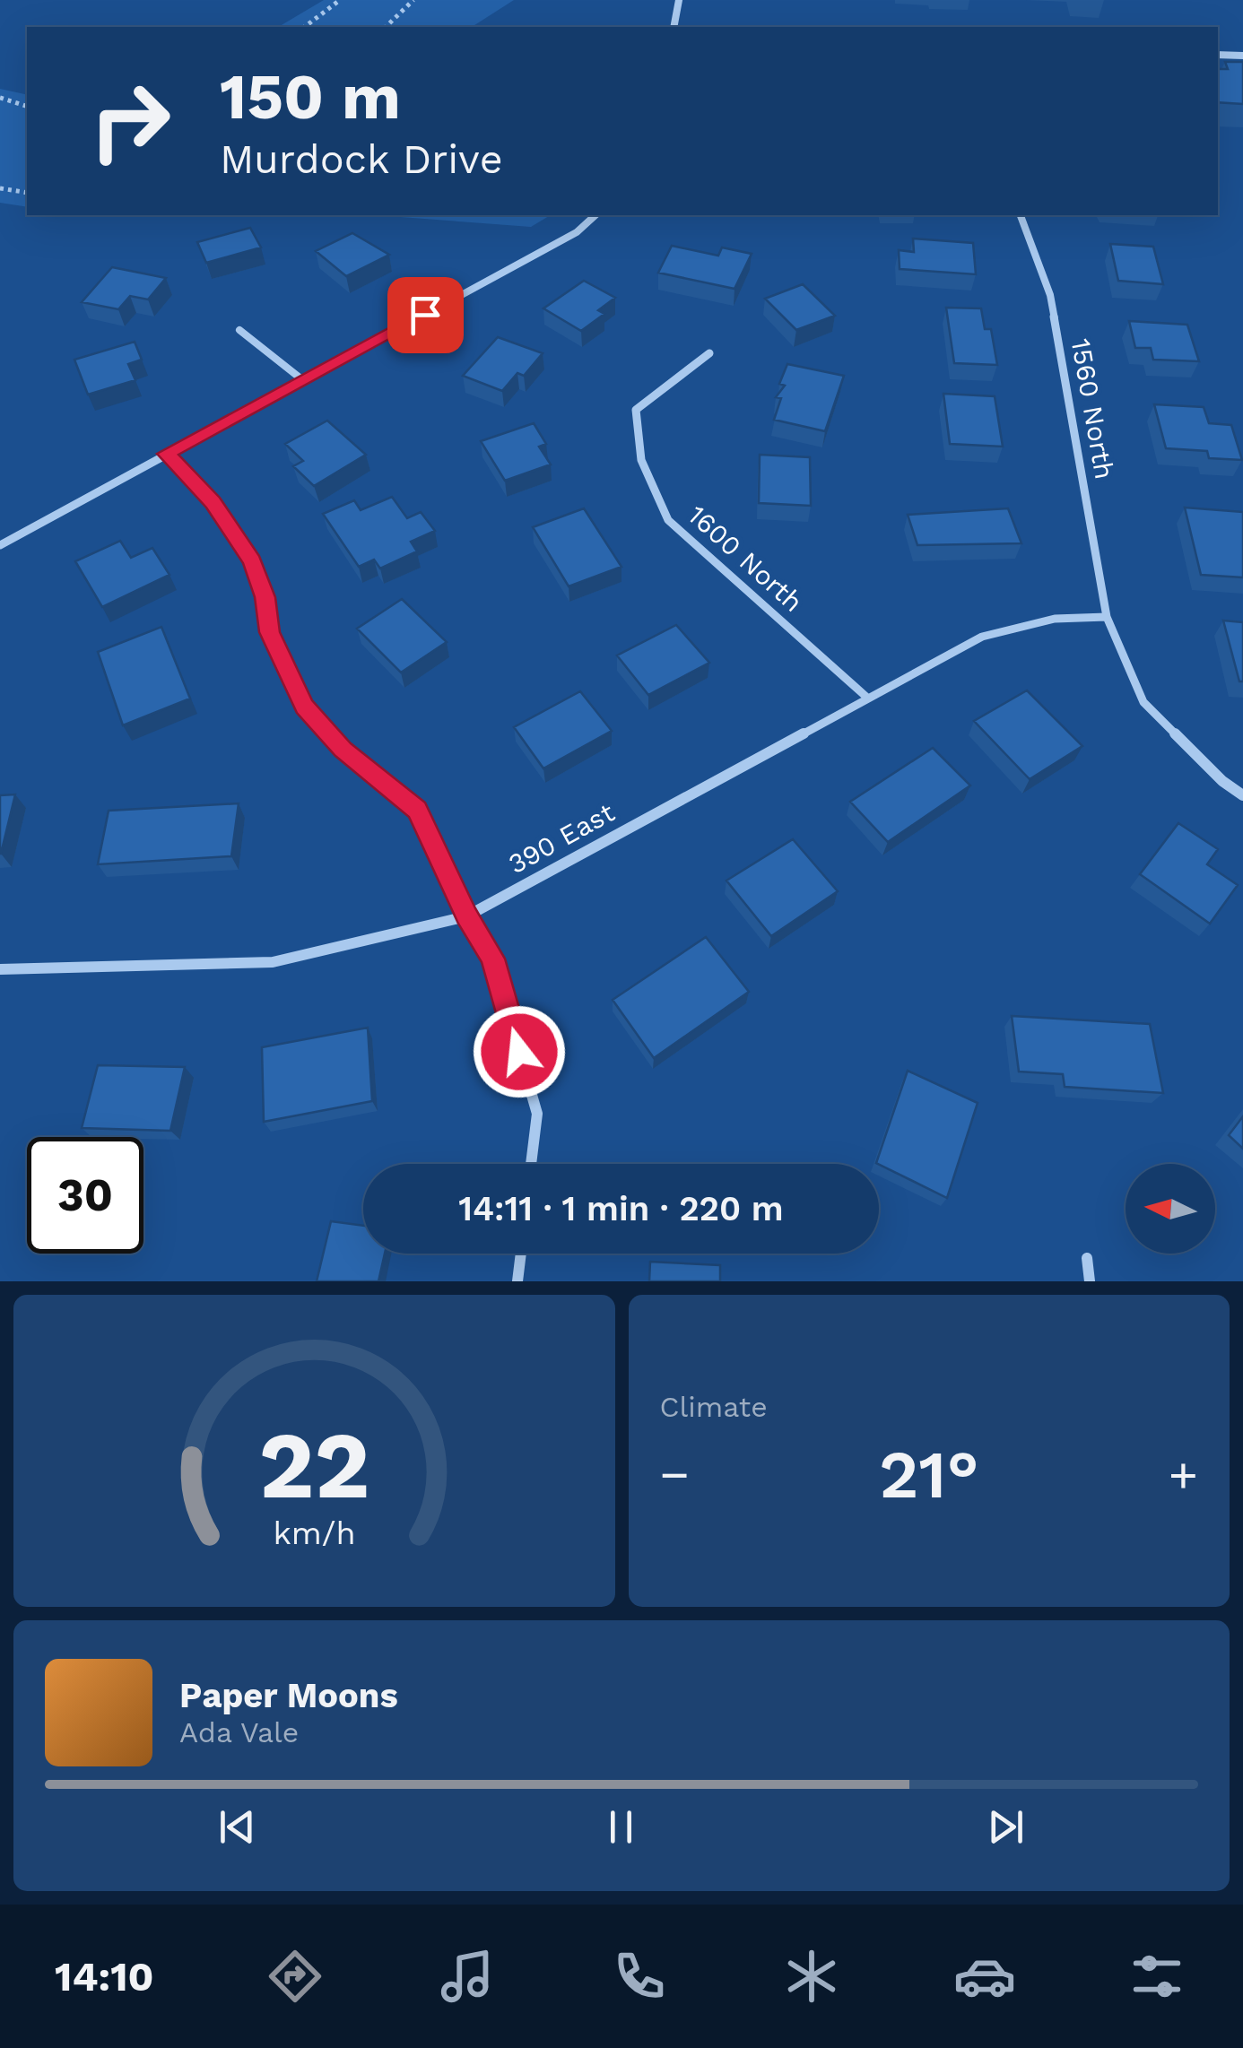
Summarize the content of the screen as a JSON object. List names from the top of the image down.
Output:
{
  "streets": {
    "street": ["1560 North", "1600 North", "390 East"]
  },
  "crossings": [
    ["1560 North", "390 East"],
    ["1600 North", "390 East"]
  ],
  "north": "left",
  "page": {
    "turn": ["150 m", "Murdock Drive"],
    "limit": "30",
    "trip": "14:11 · 1 min · 220 m",
    "tile": "Climate",
    "heat": ["−", "21°", "+"],
    "song": ["Paper Moons", "Ada Vale"],
    "tabs": "14:10",
    "gauge": ["22", "km/h"]
  }
}
